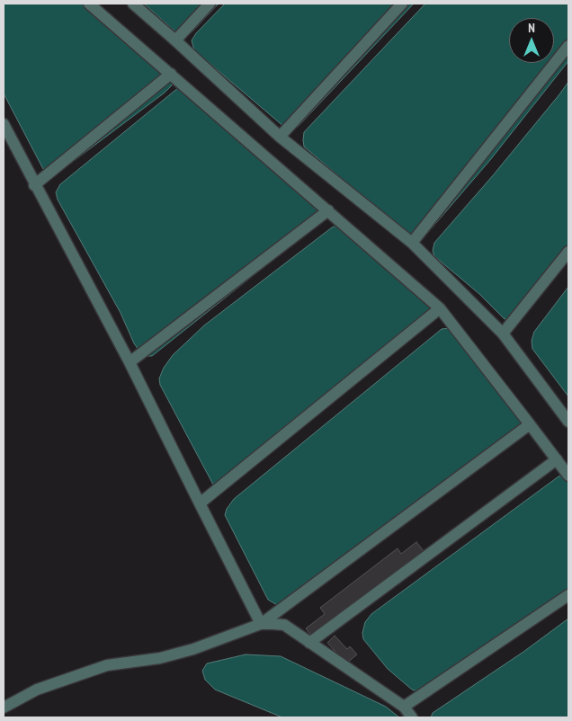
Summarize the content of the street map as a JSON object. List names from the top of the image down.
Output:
{
  "north": "top"
}
